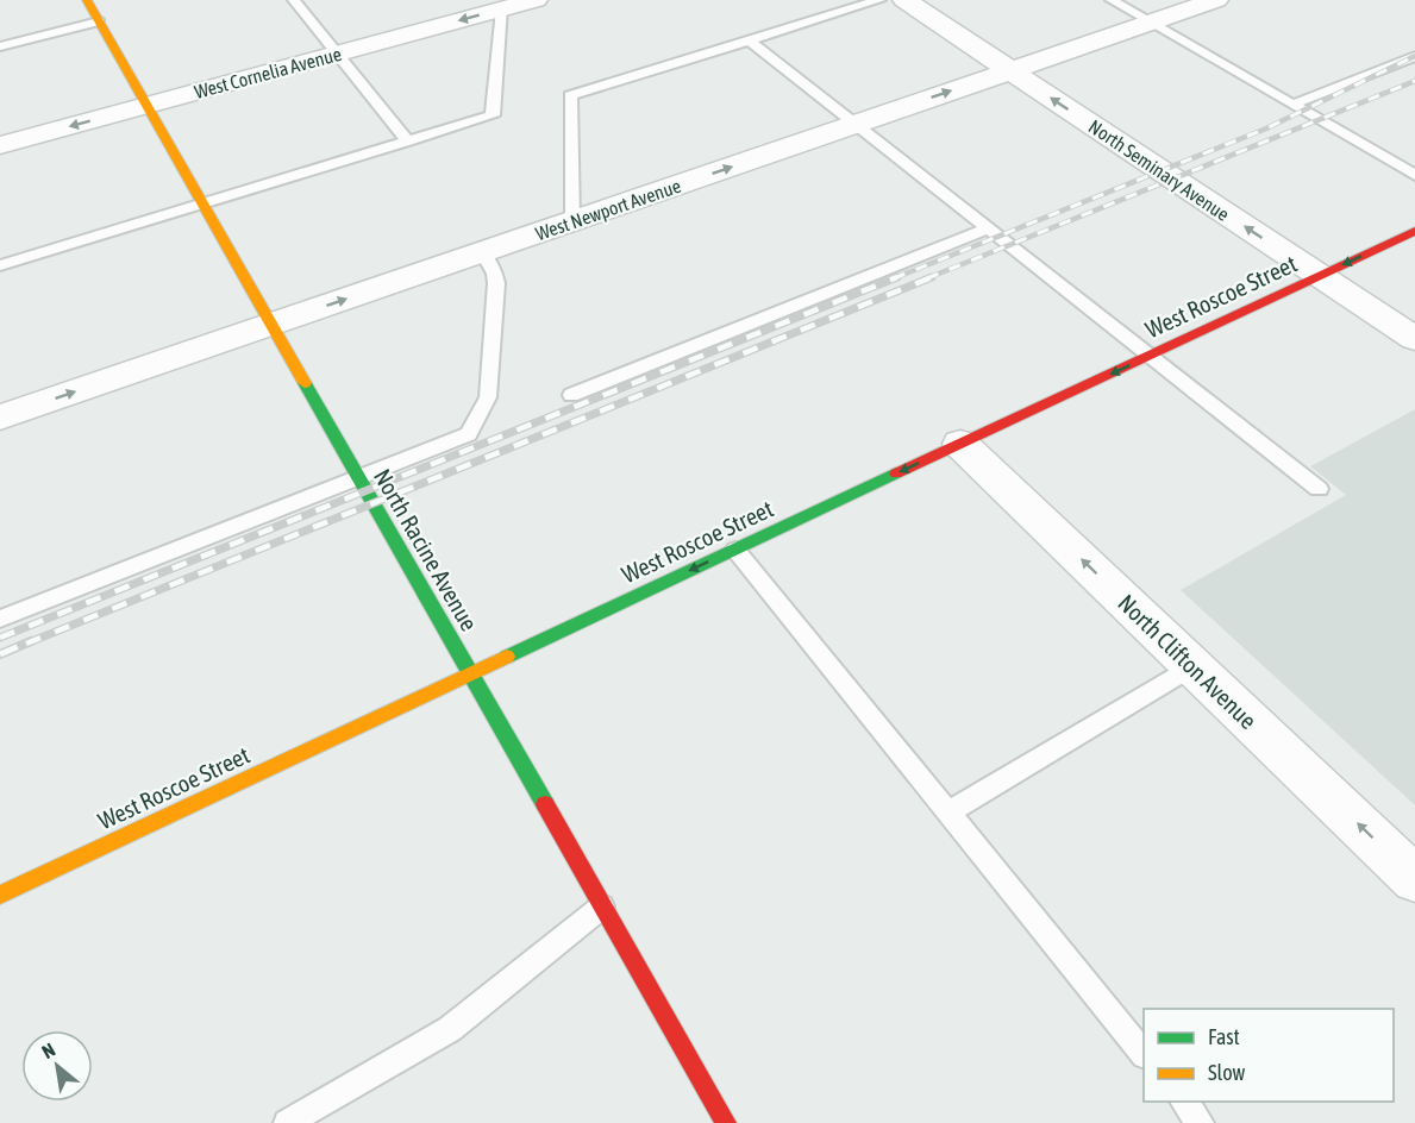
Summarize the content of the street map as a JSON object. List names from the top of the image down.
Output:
{
  "streets": {
    "street": [
      "West Cornelia Avenue",
      "North Seminary Avenue",
      "West Newport Avenue",
      "West Roscoe Street",
      "North Racine Avenue",
      "North Clifton Avenue"
    ]
  },
  "crossings": [
    ["West Cornelia Avenue", "North Racine Avenue"],
    ["North Seminary Avenue", "West Newport Avenue"],
    ["North Seminary Avenue", "West Roscoe Street"],
    ["West Newport Avenue", "North Racine Avenue"],
    ["West Roscoe Street", "North Racine Avenue"],
    ["West Roscoe Street", "North Clifton Avenue"]
  ],
  "one_way": [
    "West Cornelia Avenue",
    "North Seminary Avenue",
    "West Newport Avenue",
    "West Roscoe Street",
    "North Clifton Avenue"
  ],
  "legend": ["Fast", "Slow"],
  "north": "top left"
}
